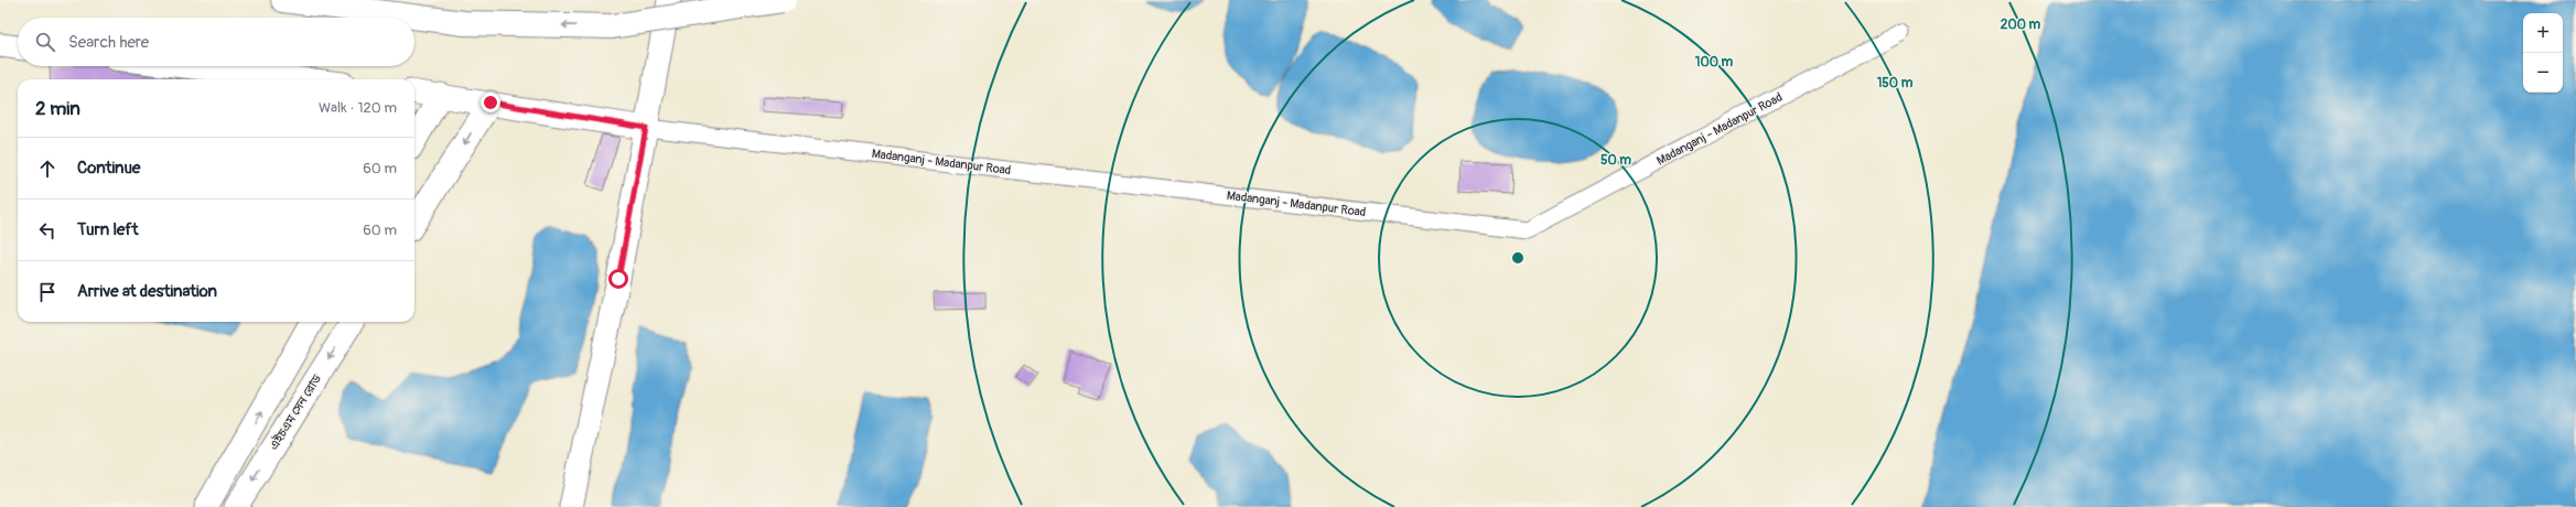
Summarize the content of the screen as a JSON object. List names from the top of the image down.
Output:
{
  "streets": {
    "main road": ["এইচএম সেন রোড"],
    "street": ["Madanganj - Madanpur Road"]
  },
  "page": {
    "map_buttons": ["+", "−"],
    "search": "Search here",
    "heading": ["2 min", "Walk · 120 m"],
    "list": [
      ["Continue", "60 m"],
      ["Turn left", "60 m"],
      "Arrive at destination"
    ]
  },
  "rings": [
    "200 m",
    "100 m",
    "150 m",
    "50 m"
  ]
}
